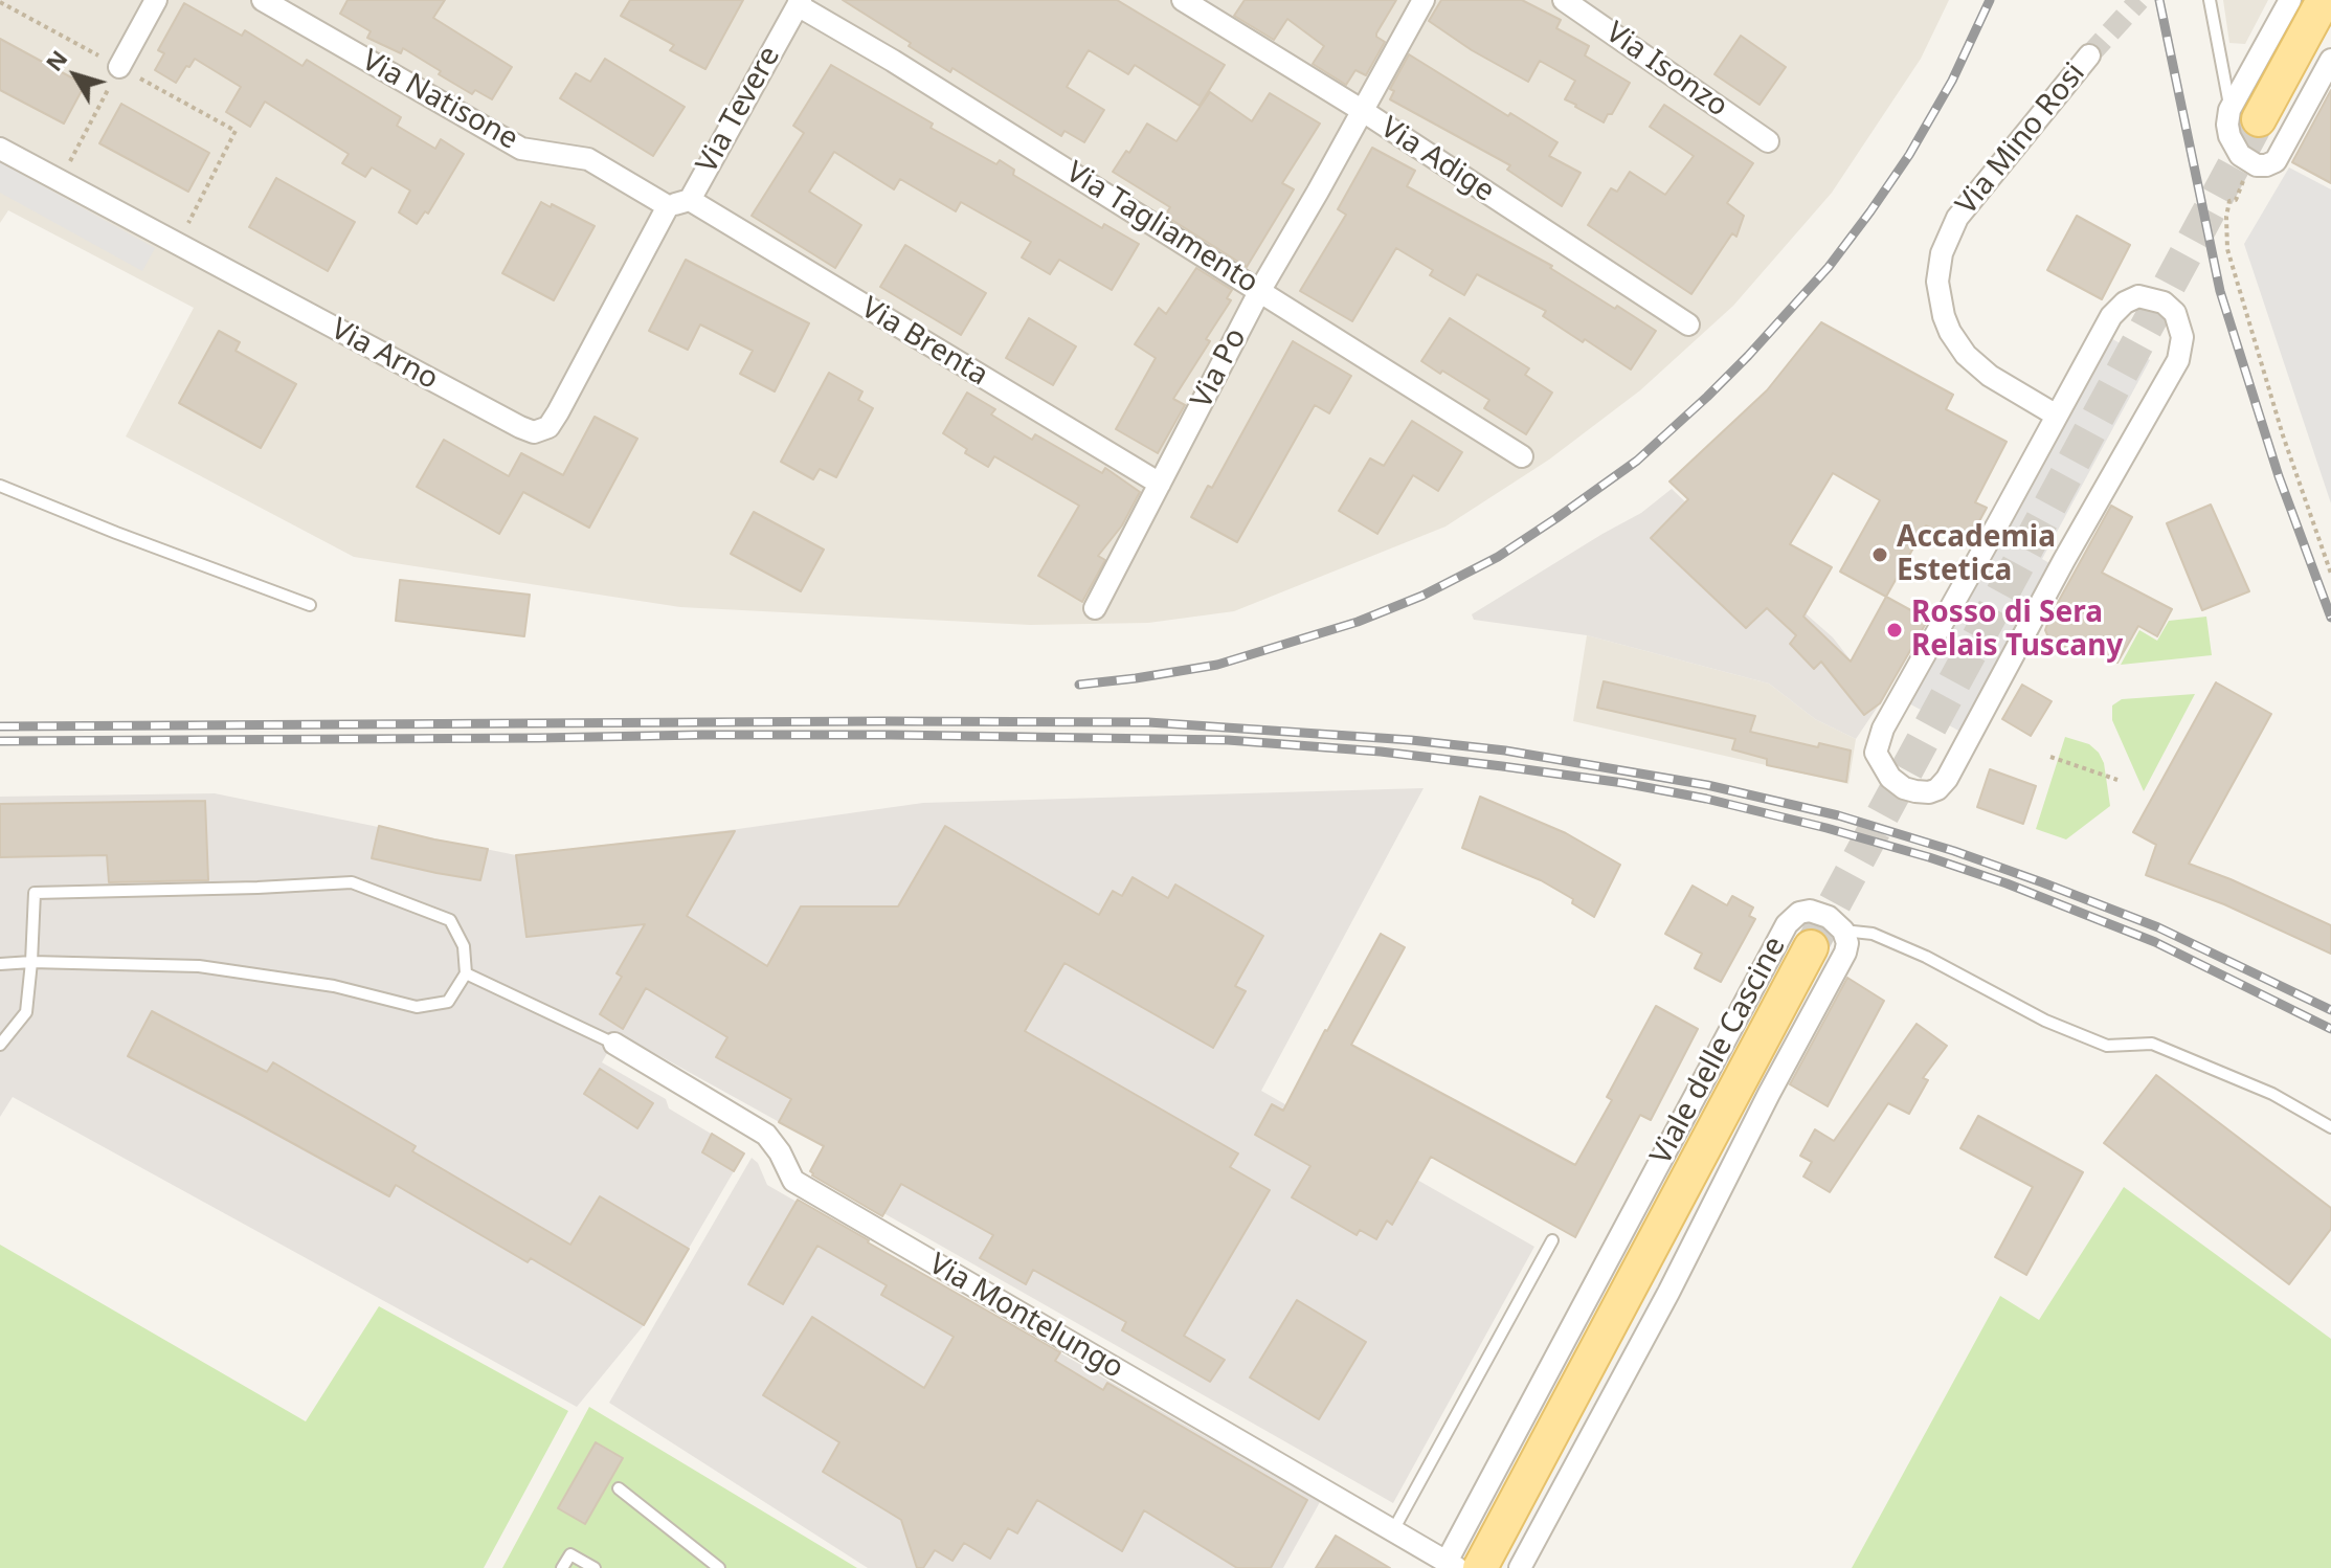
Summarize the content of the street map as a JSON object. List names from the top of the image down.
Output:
{
  "streets": {
    "main road": ["Viale delle Cascine"],
    "street": [
      "Via Isonzo",
      "Via Natisone",
      "Via Tevere",
      "Via Mino Rosi",
      "Via Adige",
      "Via Tagliamento",
      "Via Brenta",
      "Via Arno",
      "Via Po",
      "Via Montelungo"
    ]
  },
  "crossings": [
    ["Via Natisone", "Via Tevere"],
    ["Via Natisone", "Via Arno"],
    ["Via Tevere", "Via Tagliamento"],
    ["Via Tevere", "Via Brenta"],
    ["Via Tevere", "Via Arno"],
    ["Via Adige", "Via Po"],
    ["Via Tagliamento", "Via Po"],
    ["Via Brenta", "Via Po"],
    ["Viale delle Cascine", "Via Montelungo"]
  ],
  "places": ["Accademia Estetica", "Rosso di Sera Relais Tuscany"],
  "north": "top left"
}
